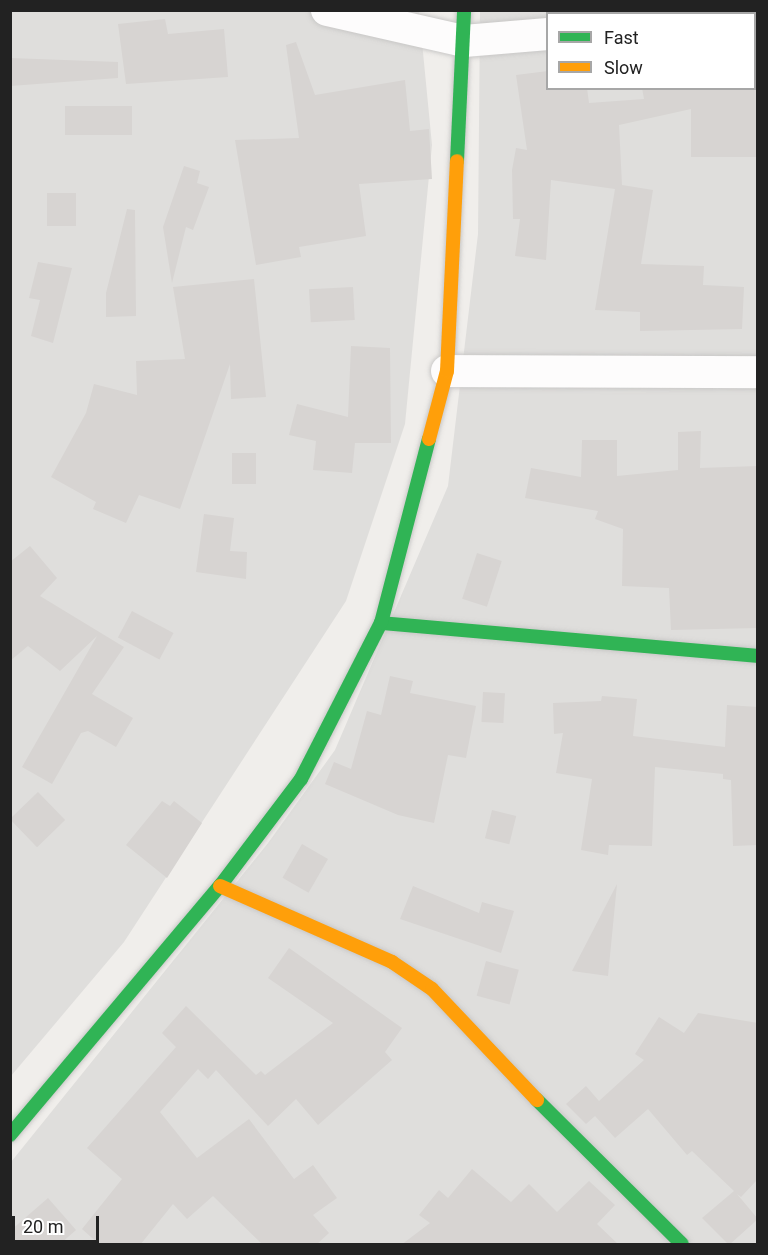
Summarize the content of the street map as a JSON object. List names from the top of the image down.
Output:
{
  "legend": ["Fast", "Slow"],
  "scale_bar": "20 m"
}
